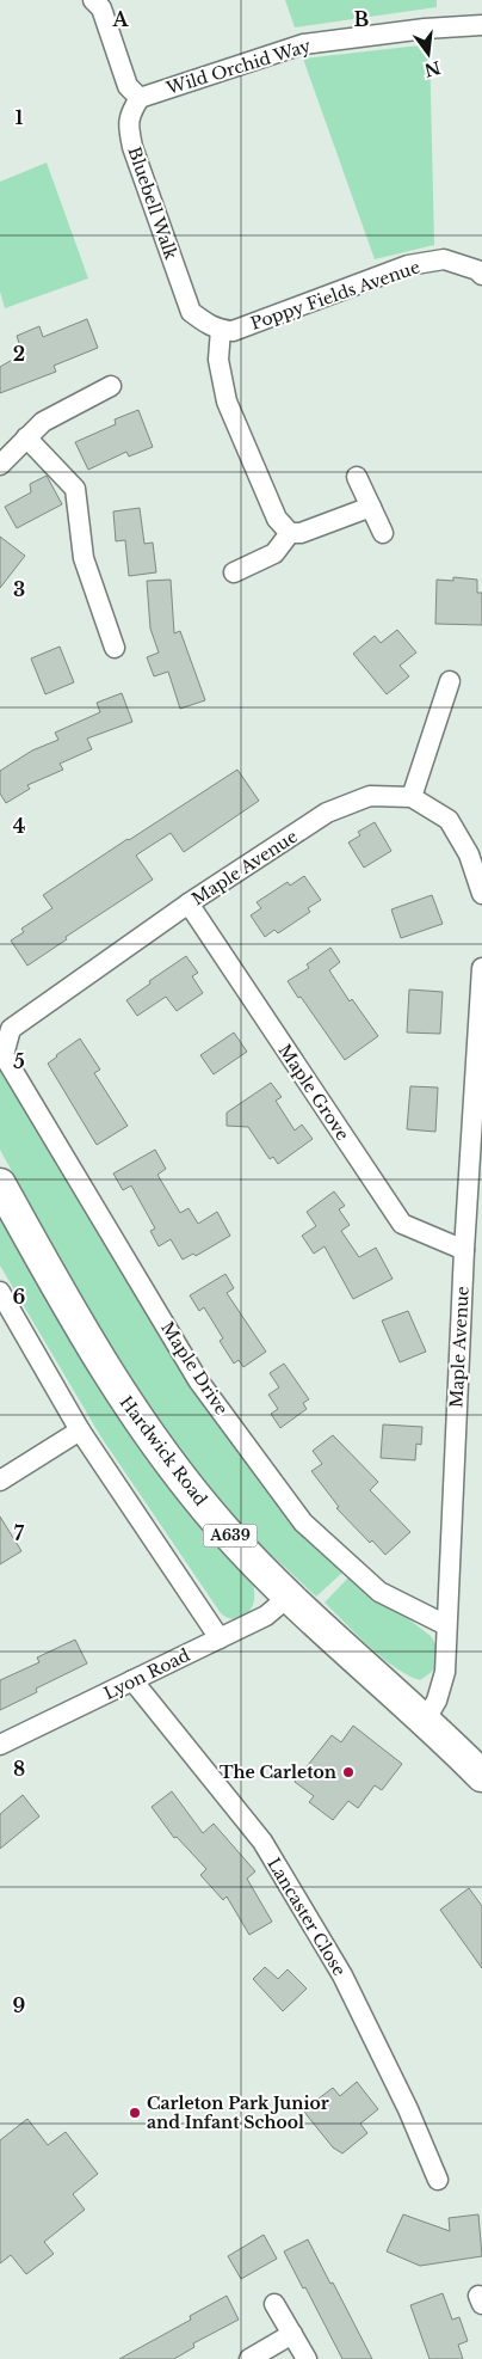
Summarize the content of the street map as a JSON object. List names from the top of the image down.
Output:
{
  "streets": {
    "main road": ["Hardwick Road", "A639"],
    "street": [
      "Wild Orchid Way",
      "Bluebell Walk",
      "Poppy Fields Avenue",
      "Maple Avenue",
      "Maple Grove",
      "Maple Drive",
      "Lyon Road",
      "Lancaster Close"
    ]
  },
  "crossings": [
    ["Wild Orchid Way", "Bluebell Walk"],
    ["Bluebell Walk", "Poppy Fields Avenue"],
    ["Maple Avenue", "Maple Grove"],
    ["Maple Avenue", "Maple Drive"],
    ["Maple Avenue", "Hardwick Road"],
    ["Hardwick Road", "Lyon Road"],
    ["Lyon Road", "Lancaster Close"]
  ],
  "places": ["The Carleton", "Carleton Park Junior and Infant School"],
  "north": "bottom",
  "grid": {
    "columns": ["A", "B"],
    "rows": [
      "1",
      "2",
      "3",
      "4",
      "5",
      "6",
      "7",
      "8",
      "9"
    ]
  }
}
